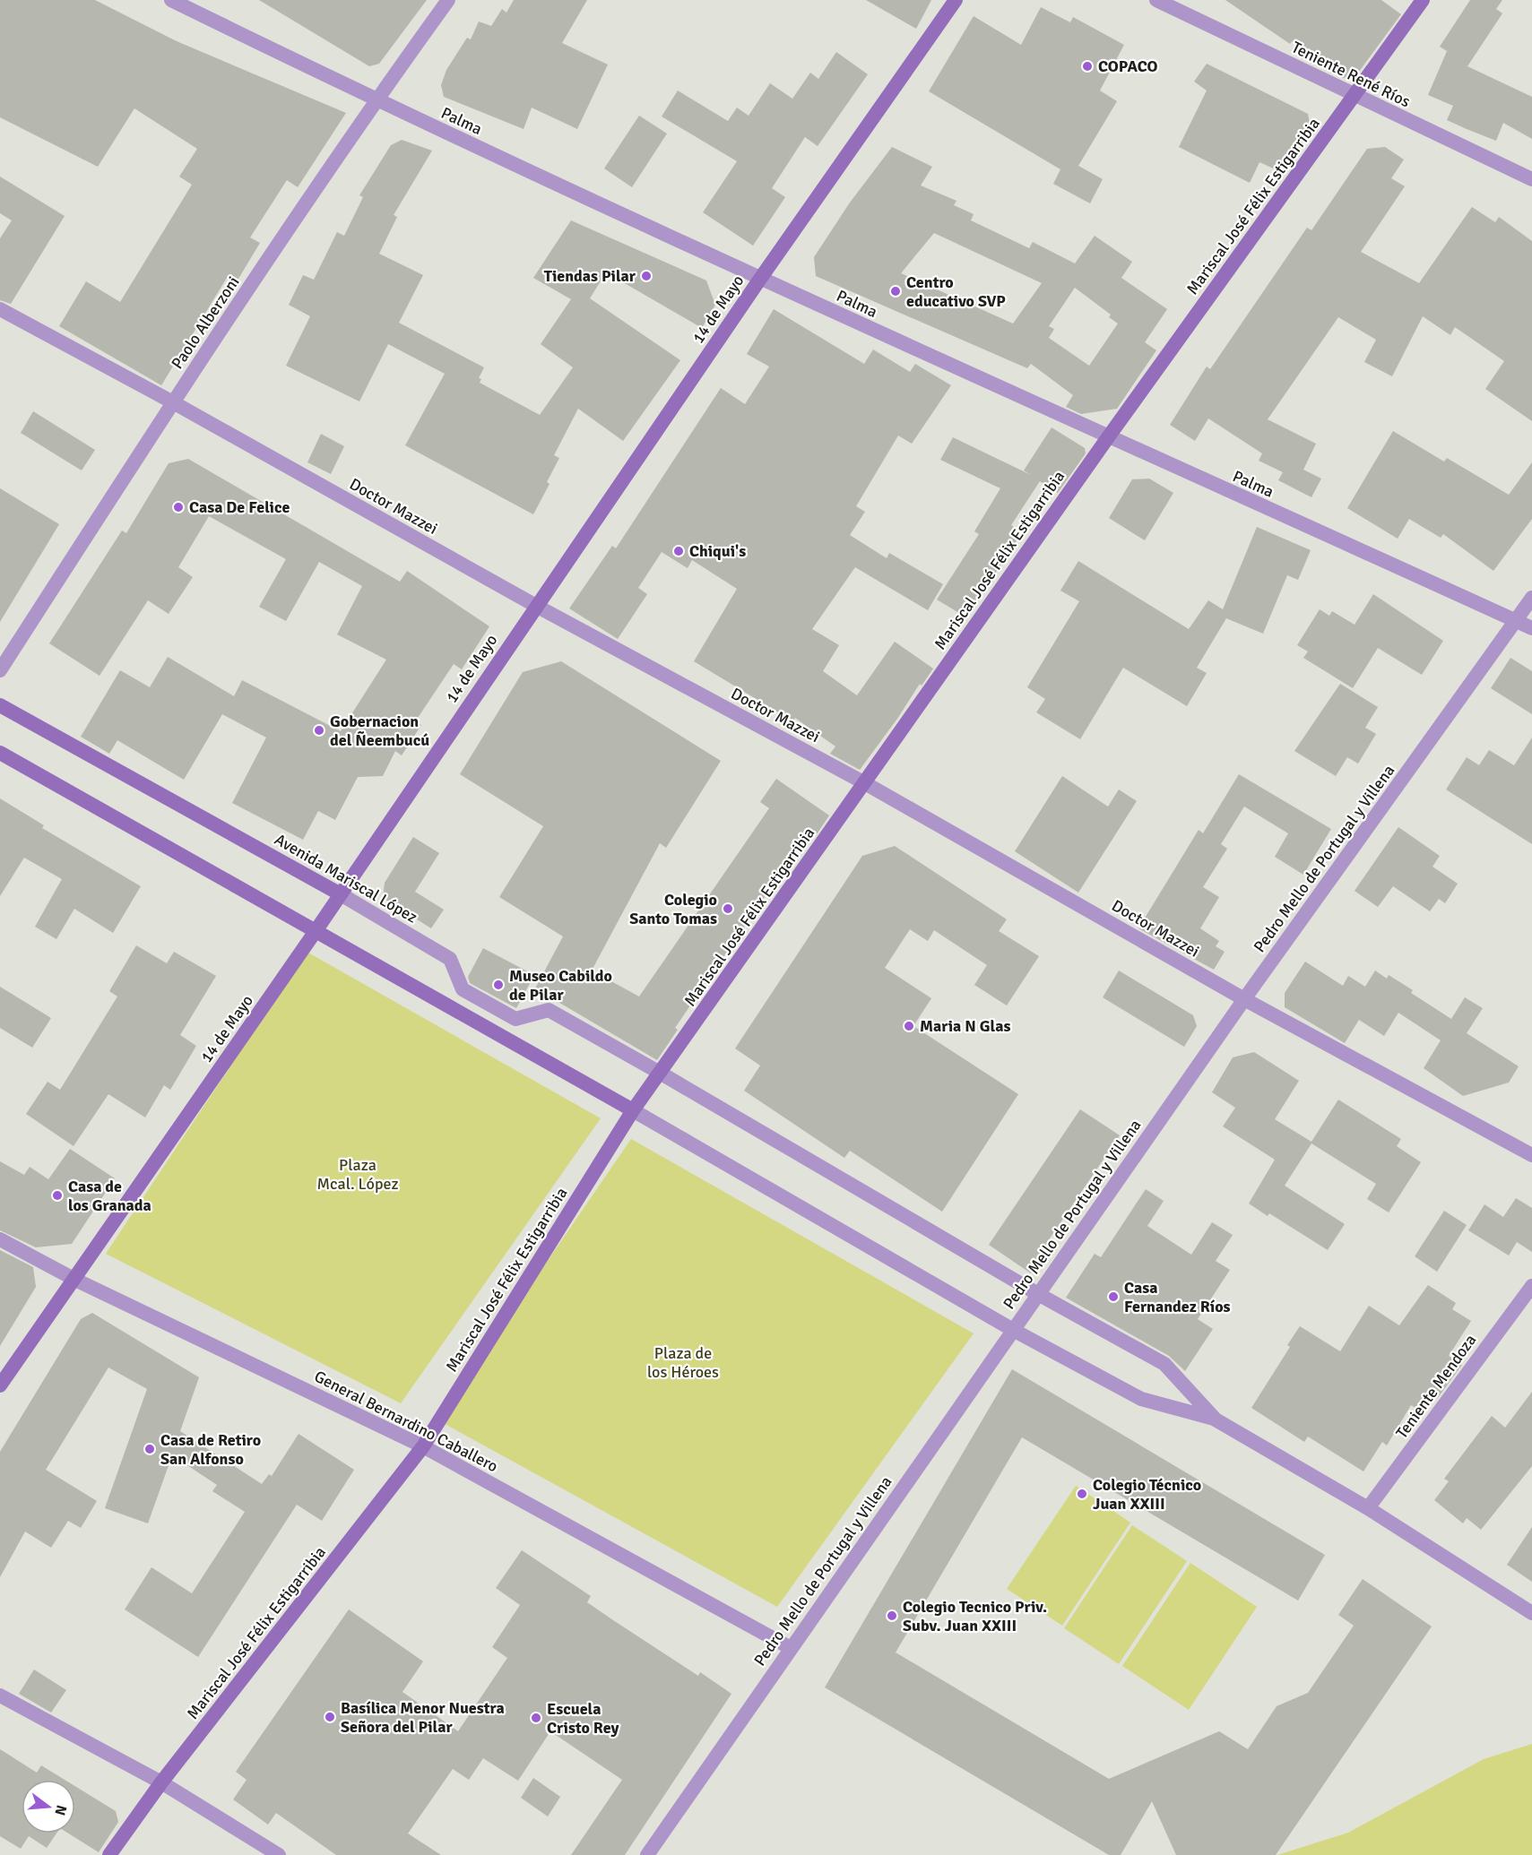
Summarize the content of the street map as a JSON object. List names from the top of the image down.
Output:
{
  "streets": {
    "main road": ["Mariscal José Félix Estigarribia", "14 de Mayo", "Avenida Mariscal López"],
    "street": [
      "Teniente René Ríos",
      "Palma",
      "Paolo Alberzoni",
      "Doctor Mazzei",
      "Pedro Mello de Portugal y Villena",
      "Teniente Mendoza",
      "General Bernardino Caballero"
    ]
  },
  "crossings": [
    ["Teniente René Ríos", "Mariscal José Félix Estigarribia"],
    ["Palma", "Mariscal José Félix Estigarribia"],
    ["Palma", "14 de Mayo"],
    ["Palma", "Paolo Alberzoni"],
    ["Palma", "Pedro Mello de Portugal y Villena"],
    ["Mariscal José Félix Estigarribia", "Doctor Mazzei"],
    ["Mariscal José Félix Estigarribia", "Avenida Mariscal López"],
    ["Mariscal José Félix Estigarribia", "General Bernardino Caballero"],
    ["14 de Mayo", "Doctor Mazzei"],
    ["14 de Mayo", "Avenida Mariscal López"],
    ["14 de Mayo", "General Bernardino Caballero"],
    ["Paolo Alberzoni", "Doctor Mazzei"],
    ["Doctor Mazzei", "Pedro Mello de Portugal y Villena"],
    ["Pedro Mello de Portugal y Villena", "Avenida Mariscal López"],
    ["Pedro Mello de Portugal y Villena", "General Bernardino Caballero"]
  ],
  "parks": ["Plaza Mcal. López", "Plaza de los Héroes"],
  "places": [
    "COPACO",
    "Tiendas Pilar",
    "Centro educativo SVP",
    "Casa De Felice",
    "Chiqui's",
    "Gobernacion del Ñeembucú",
    "Colegio Santo Tomas",
    "Museo Cabildo de Pilar",
    "Maria N Glas",
    "Casa de los Granada",
    "Casa Fernandez Ríos",
    "Casa de Retiro San Alfonso",
    "Colegio Técnico Juan XXIII",
    "Colegio Tecnico Priv. Subv. Juan XXIII",
    "Basílica Menor Nuestra Señora del Pilar",
    "Escuela Cristo Rey"
  ],
  "north": "right"
}
